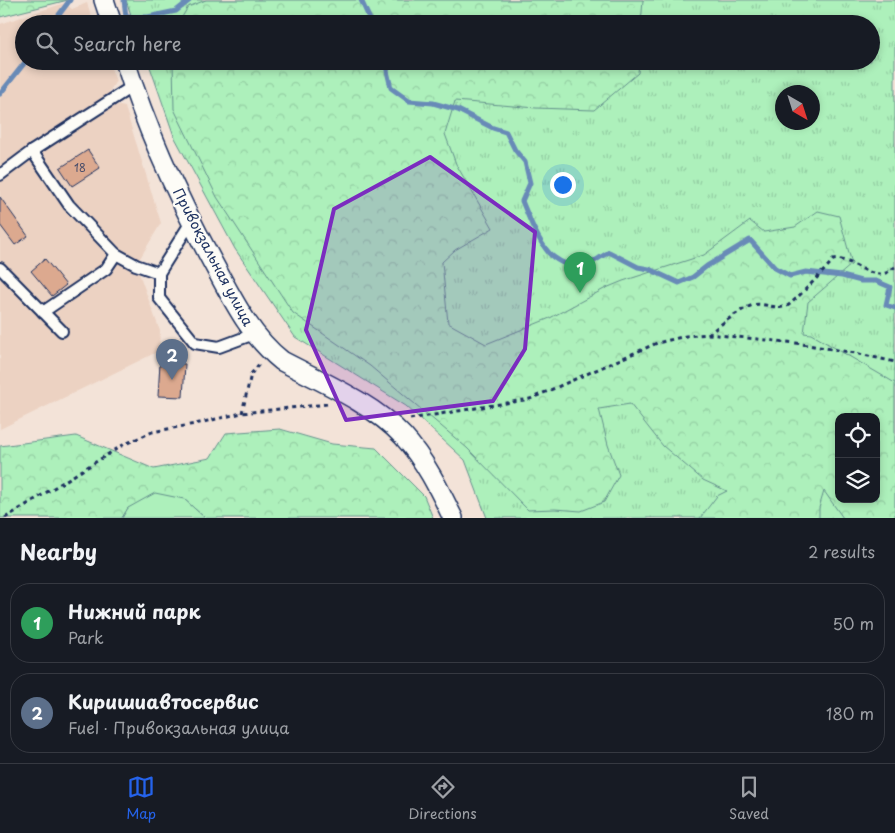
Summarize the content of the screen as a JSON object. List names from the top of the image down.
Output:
{
  "streets": {
    "street": ["Привокзальная улица"]
  },
  "house_numbers": ["18"],
  "north": "bottom right",
  "page": {
    "search": "Search here",
    "pins": ["1", "2"],
    "heading": ["Nearby", "2 results"],
    "list": [
      {
        "mark": "1",
        "name": "Нижний парк",
        "note": "Park",
        "value": "50 m"
      },
      {
        "mark": "2",
        "name": "Киришиавтосервис",
        "note": "Fuel · Привокзальная улица",
        "value": "180 m"
      }
    ],
    "nav": ["Map", "Directions", "Saved"]
  }
}
